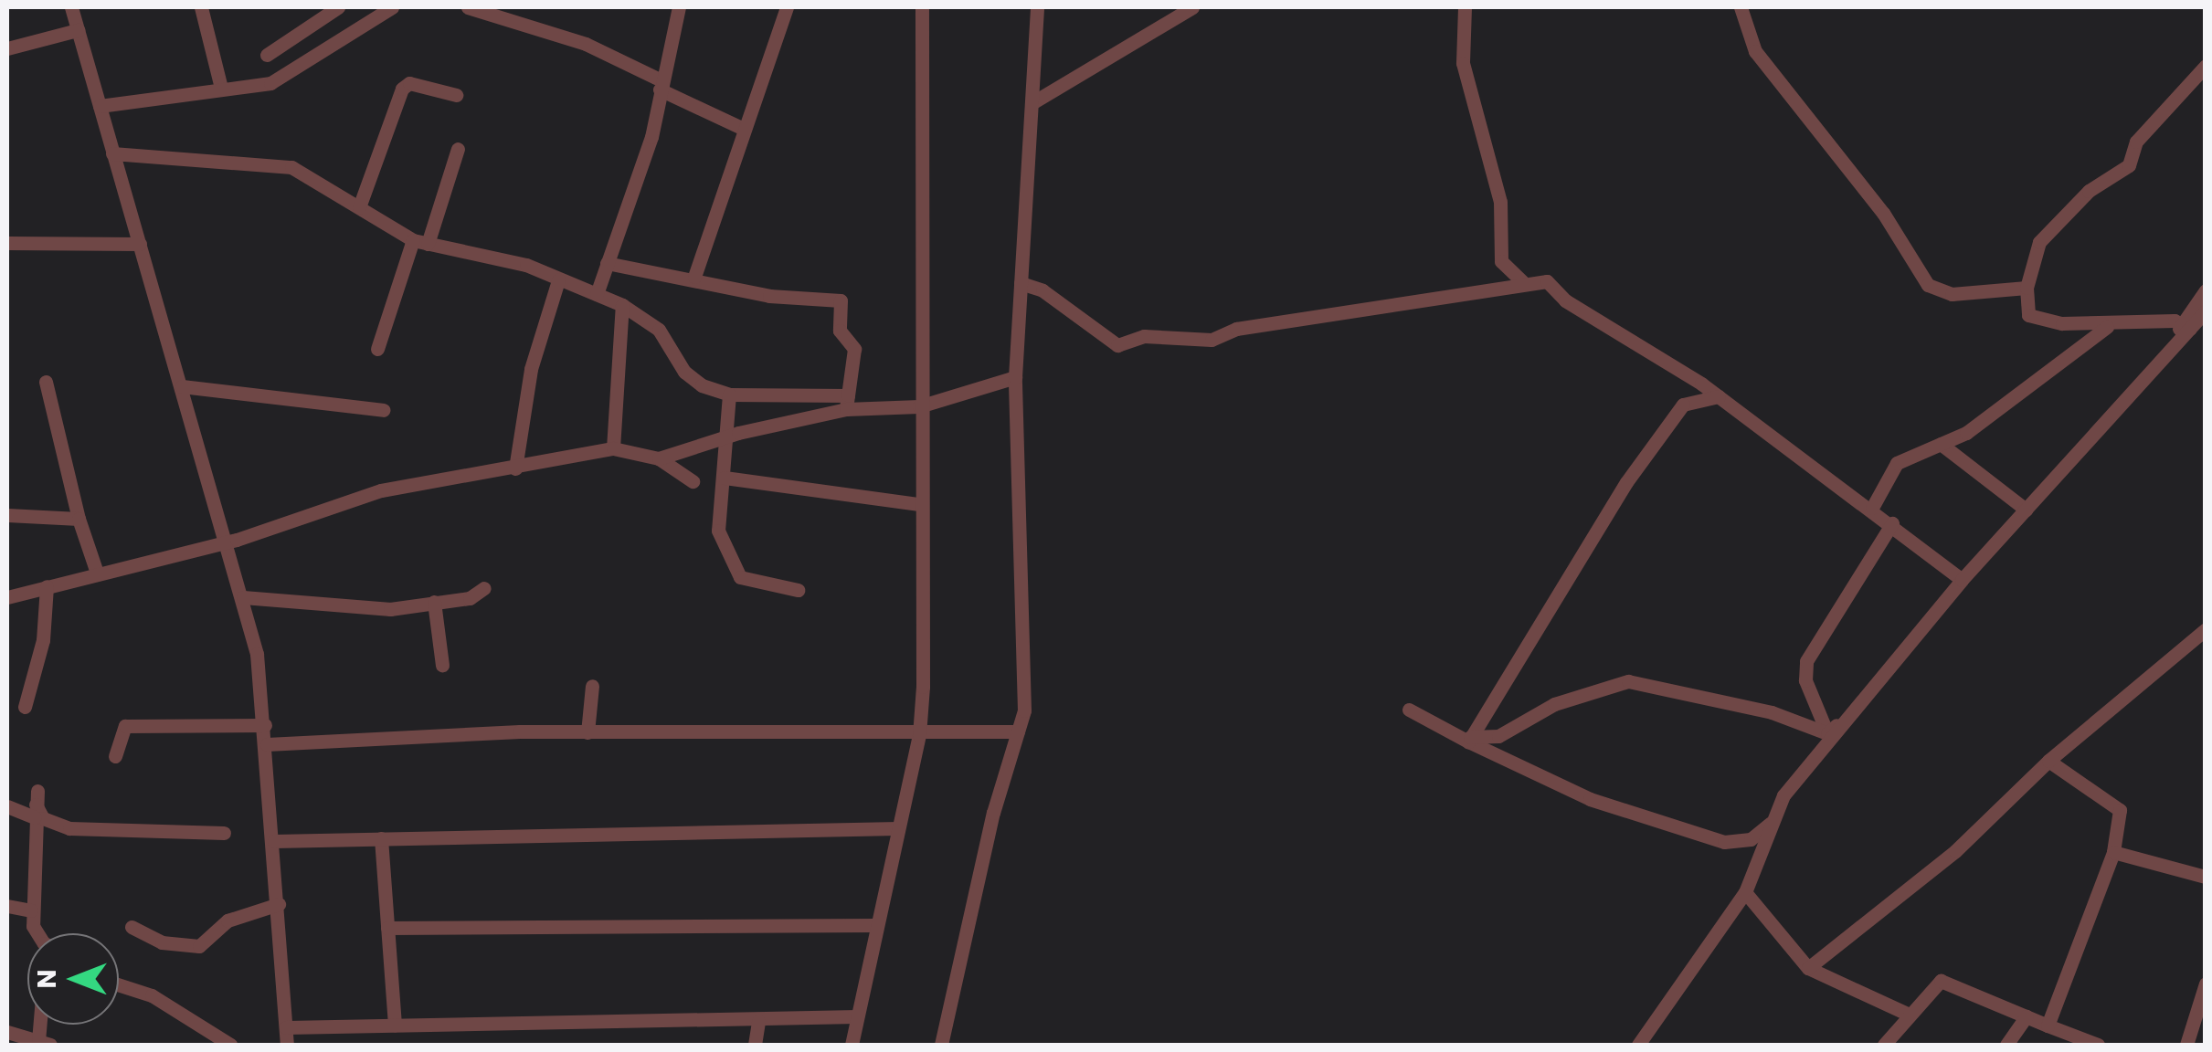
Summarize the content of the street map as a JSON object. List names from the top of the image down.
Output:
{
  "north": "left"
}
